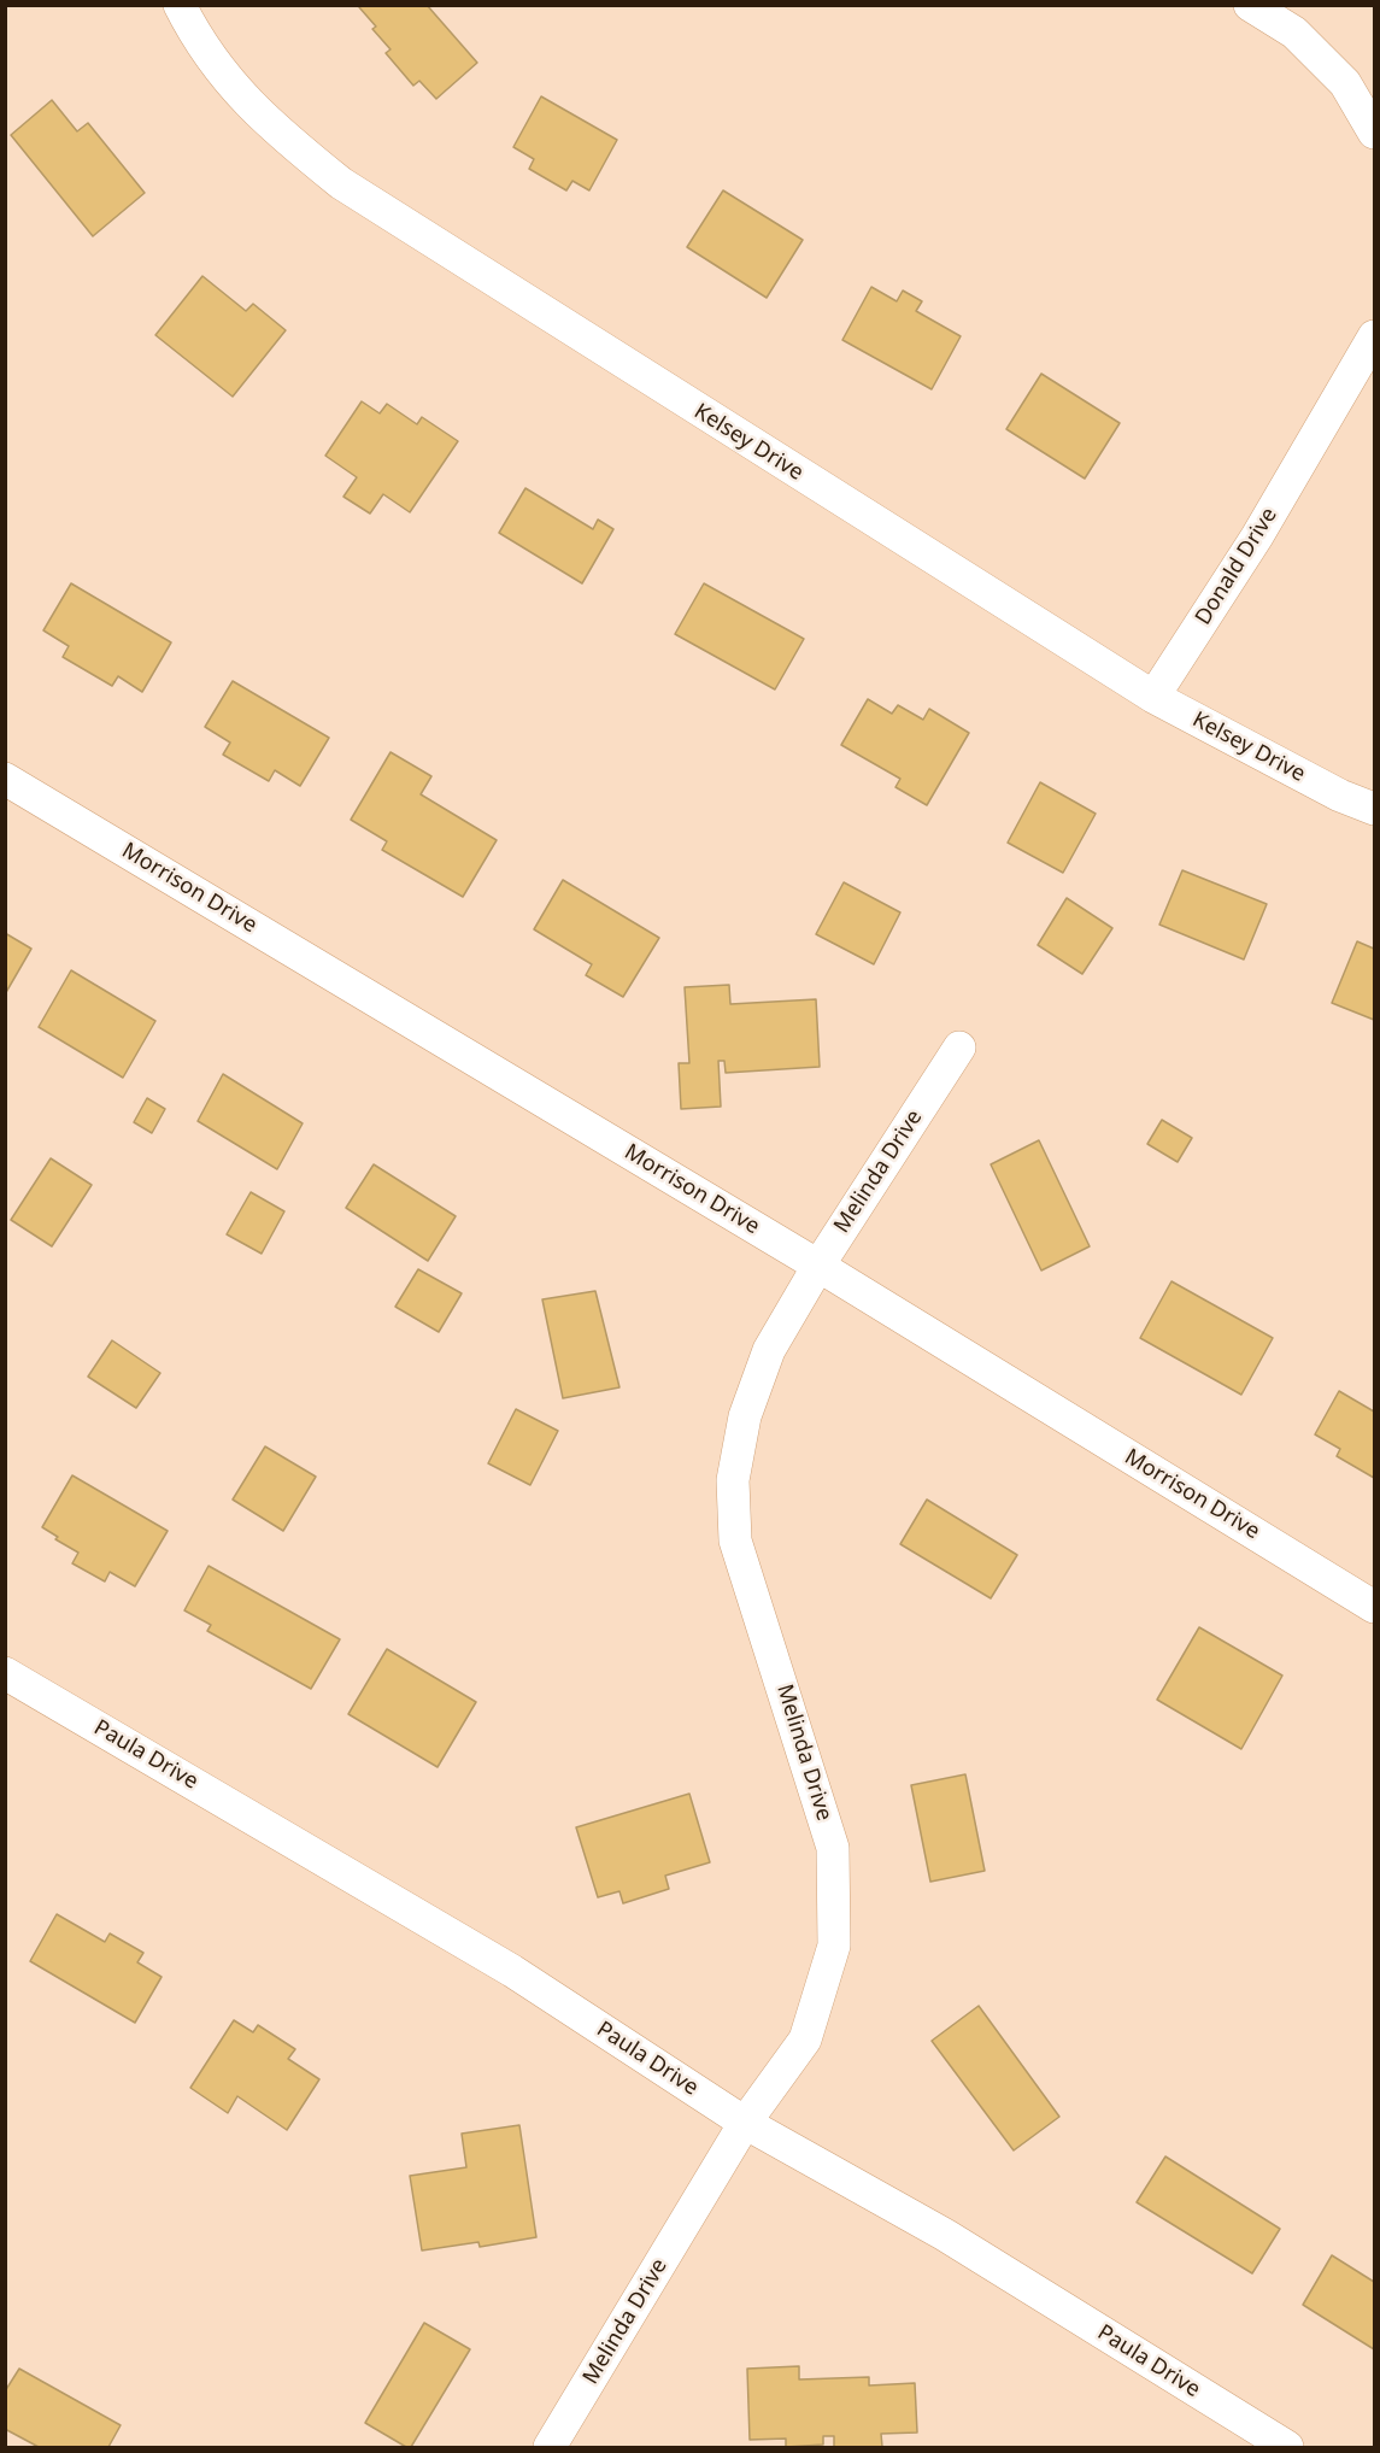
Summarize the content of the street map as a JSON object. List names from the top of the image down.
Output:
{
  "streets": {
    "street": [
      "Kelsey Drive",
      "Donald Drive",
      "Morrison Drive",
      "Melinda Drive",
      "Paula Drive"
    ]
  },
  "crossings": [
    ["Kelsey Drive", "Donald Drive"],
    ["Morrison Drive", "Melinda Drive"],
    ["Melinda Drive", "Paula Drive"]
  ]
}
